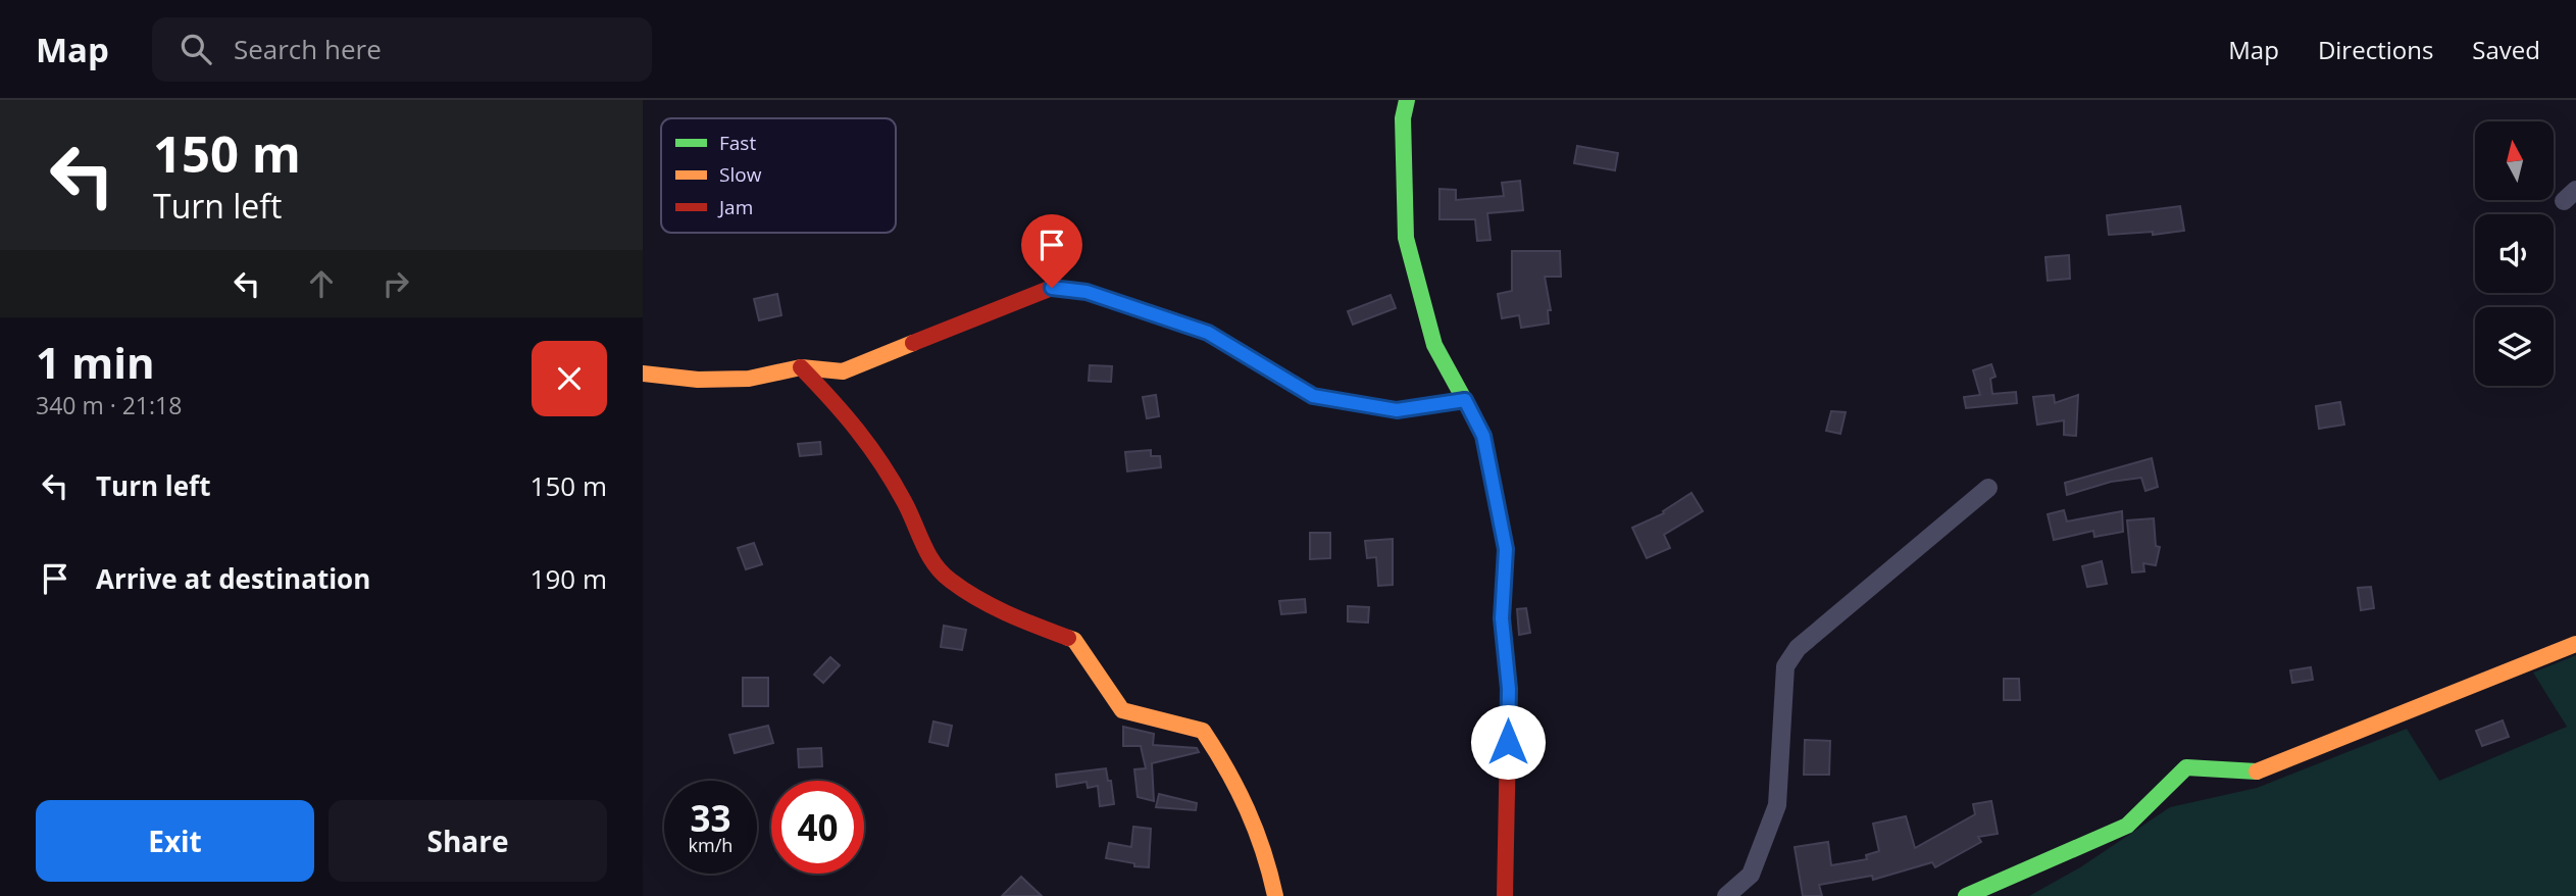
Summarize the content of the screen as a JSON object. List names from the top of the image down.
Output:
{
  "legend": ["Fast", "Slow", "Jam"],
  "north": "top",
  "page": {
    "header": "Map",
    "search": "Search here",
    "nav": ["Map", "Directions", "Saved"],
    "turn": ["150 m", "Turn left"],
    "heading": ["1 min", "340 m · 21:18"],
    "list": [
      {
        "name": "Turn left",
        "value": "150 m"
      },
      {
        "name": "Arrive at destination",
        "value": "190 m"
      }
    ],
    "speed": "33 km/h",
    "limit": "40",
    "buttons": ["Exit", "Share"]
  }
}
